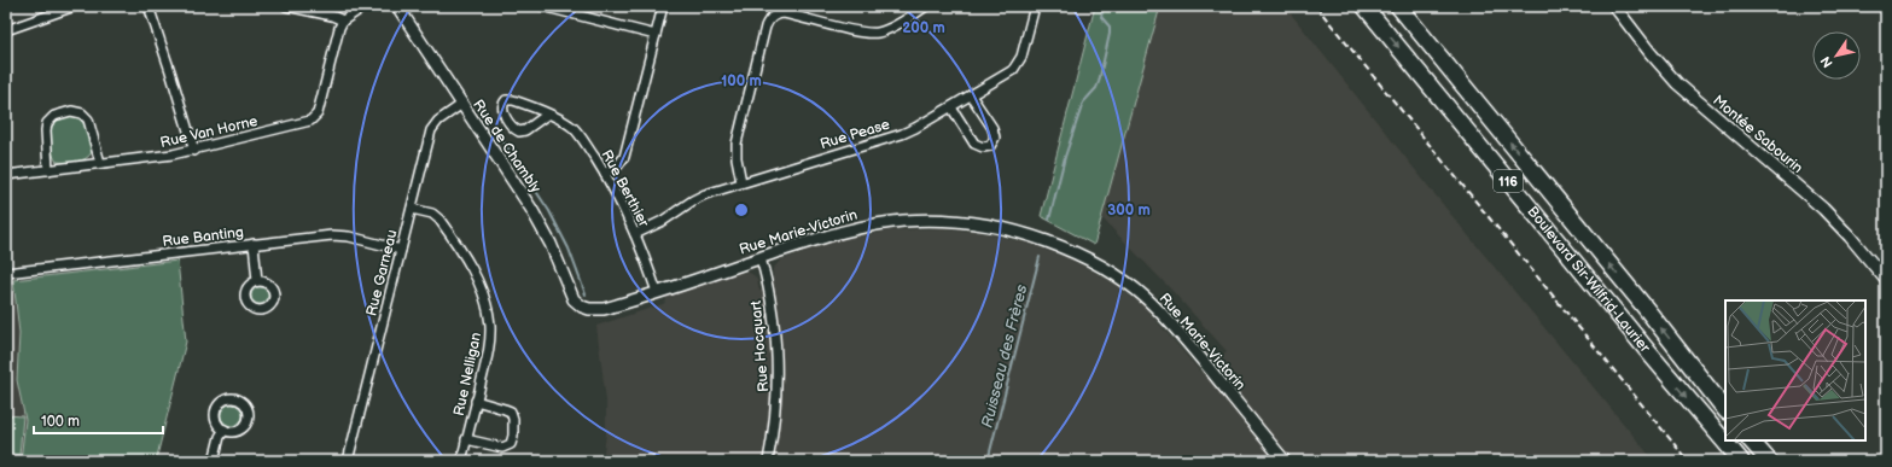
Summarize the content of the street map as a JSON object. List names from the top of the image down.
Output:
{
  "streets": {
    "highway": ["116", "Boulevard Sir-Wilfrid-Laurier"],
    "street": [
      "Rue Van Horne",
      "Rue Pease",
      "Montée Sabourin",
      "Rue de Chambly",
      "Rue Berthier",
      "Rue Marie-Victorin",
      "Rue Banting",
      "Rue Garneau",
      "Rue Hocquart",
      "Rue Nelligan"
    ]
  },
  "crossings": [
    ["Rue Pease", "Rue Berthier"],
    ["Rue de Chambly", "Rue Marie-Victorin"],
    ["Rue de Chambly", "Rue Garneau"],
    ["Rue Berthier", "Rue Marie-Victorin"],
    ["Rue Marie-Victorin", "Rue Hocquart"],
    ["Rue Banting", "Rue Garneau"],
    ["Rue Garneau", "Rue Nelligan"]
  ],
  "water": ["Ruisseau des Frères"],
  "scale_bar": "100 m",
  "north": "bottom left",
  "rings": ["200 m", "100 m", "300 m"]
}
